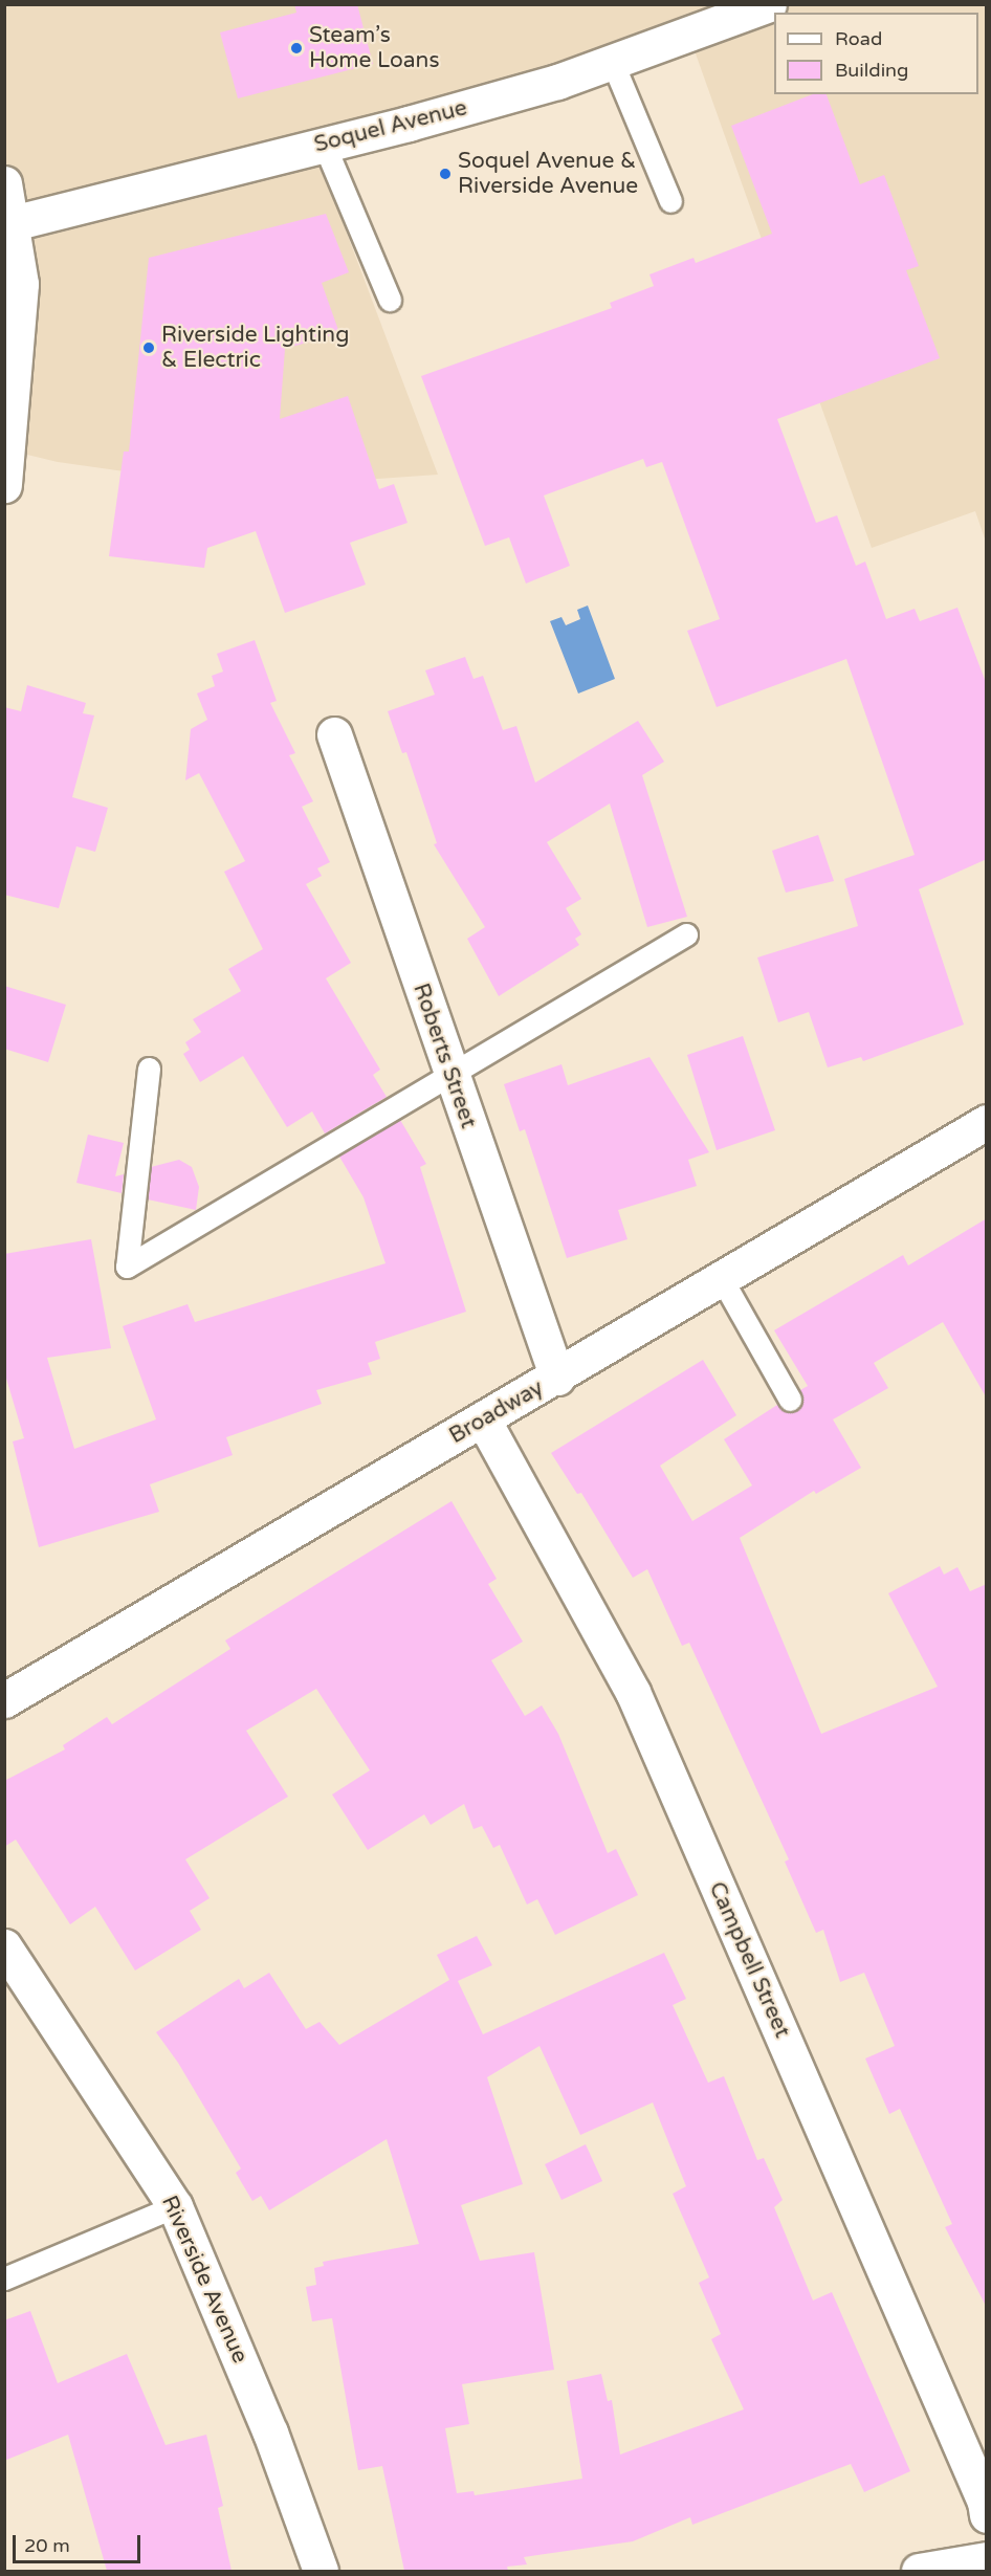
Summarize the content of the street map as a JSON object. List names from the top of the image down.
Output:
{
  "streets": {
    "street": [
      "Soquel Avenue",
      "Roberts Street",
      "Broadway",
      "Campbell Street",
      "Riverside Avenue"
    ]
  },
  "crossings": [
    ["Roberts Street", "Broadway"],
    ["Broadway", "Campbell Street"]
  ],
  "places": ["Steam’s Home Loans", "Soquel Avenue & Riverside Avenue", "Riverside Lighting & Electric"],
  "legend": ["Road", "Building"],
  "scale_bar": "20 m"
}
